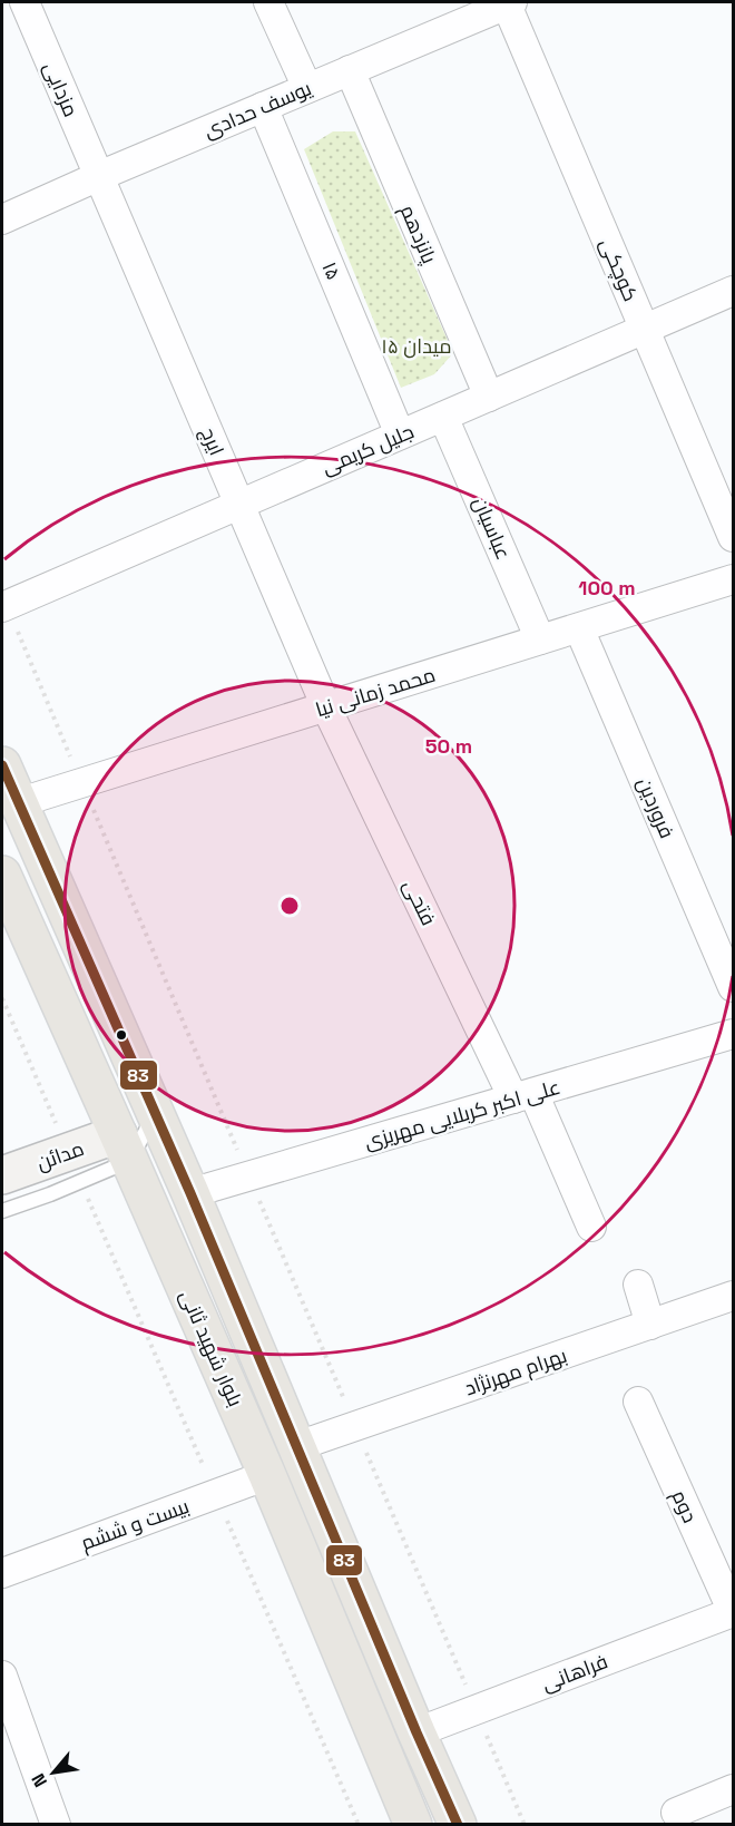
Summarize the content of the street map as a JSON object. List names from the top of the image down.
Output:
{
  "streets": {
    "main road": ["مدائن", "بلوار شهید ثانی"],
    "street": [
      "مزدایی",
      "یوسف حدادی",
      "پانزدهم",
      "کوچکی",
      "۱۵",
      "ایرج",
      "جلیل کریمی",
      "عباسیان",
      "محمد زمانی نیا",
      "فروردین",
      "فتحی",
      "علی اکبر کربلایی مهریزی",
      "بهرام مهرنژاد",
      "دوم",
      "بیست و ششم",
      "فراهانی"
    ]
  },
  "crossings": [
    ["مزدایی", "یوسف حدادی"],
    ["مزدایی", "ایرج"],
    ["یوسف حدادی", "پانزدهم"],
    ["یوسف حدادی", "کوچکی"],
    ["یوسف حدادی", "۱۵"],
    ["یوسف حدادی", "ایرج"],
    ["پانزدهم", "جلیل کریمی"],
    ["کوچکی", "جلیل کریمی"],
    ["۱۵", "جلیل کریمی"],
    ["ایرج", "جلیل کریمی"],
    ["ایرج", "محمد زمانی نیا"],
    ["ایرج", "فتحی"],
    ["جلیل کریمی", "عباسیان"],
    ["عباسیان", "محمد زمانی نیا"],
    ["محمد زمانی نیا", "فروردین"],
    ["محمد زمانی نیا", "فتحی"],
    ["محمد زمانی نیا", "بلوار شهید ثانی"],
    ["فتحی", "علی اکبر کربلایی مهریزی"],
    ["علی اکبر کربلایی مهریزی", "بلوار شهید ثانی"],
    ["مدائن", "بلوار شهید ثانی"],
    ["بلوار شهید ثانی", "بهرام مهرنژاد"],
    ["بلوار شهید ثانی", "بیست و ششم"],
    ["بلوار شهید ثانی", "فراهانی"],
    ["دوم", "فراهانی"]
  ],
  "parks": ["میدان ۱۵"],
  "lines": ["transit line 83"],
  "north": "bottom left",
  "rings": ["100 m", "50 m"]
}
